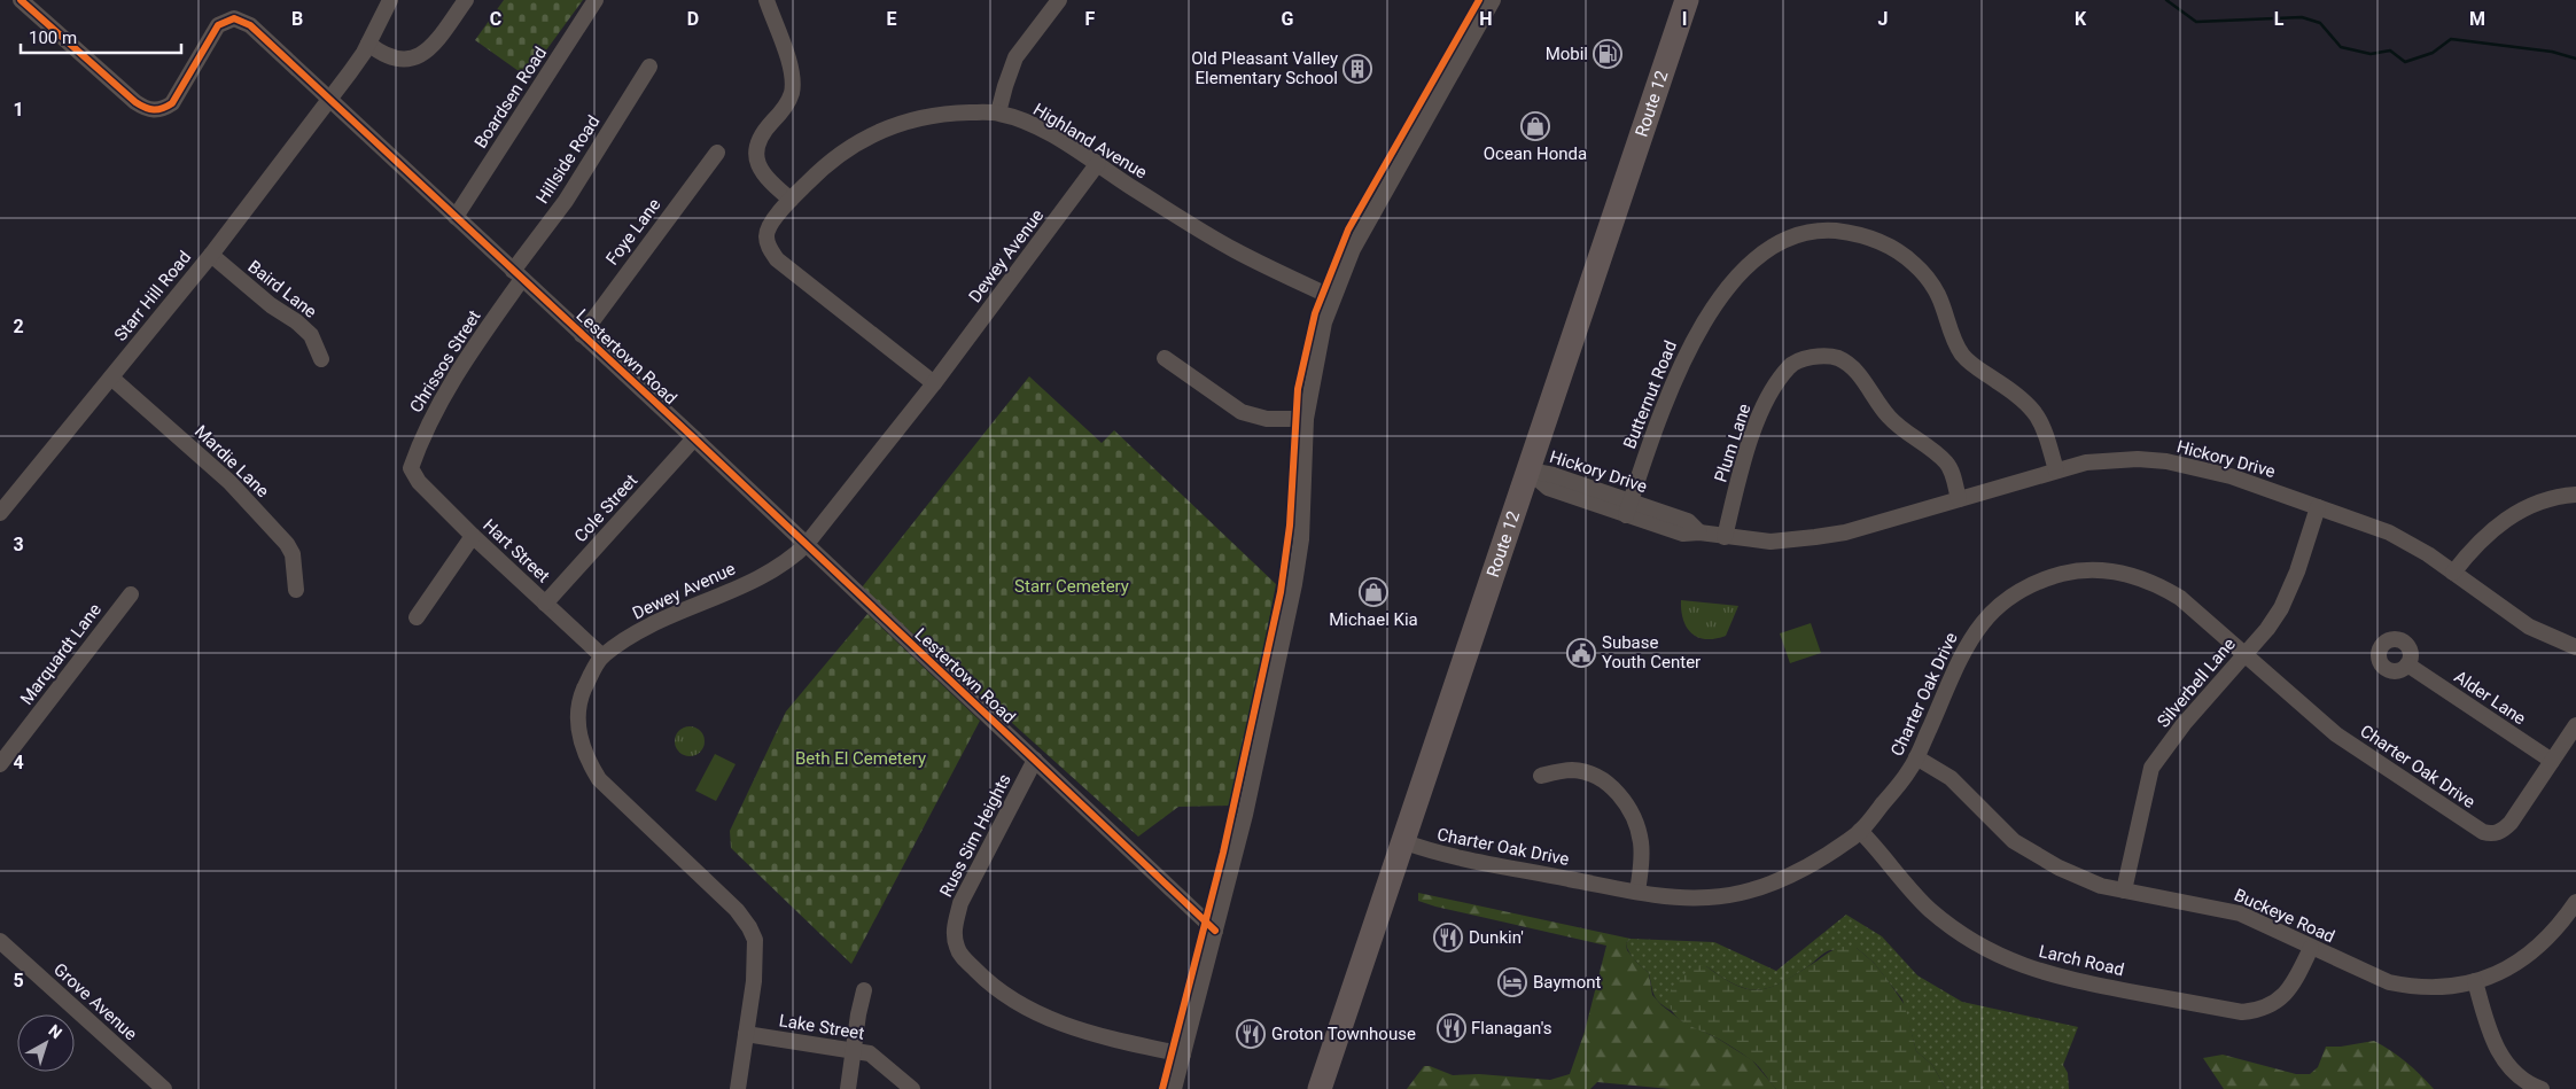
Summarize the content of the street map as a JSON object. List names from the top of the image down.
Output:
{
  "streets": {
    "highway": ["Route 12"],
    "street": [
      "Boardsen Road",
      "Highland Avenue",
      "Hillside Road",
      "Foye Lane",
      "Dewey Avenue",
      "Baird Lane",
      "Starr Hill Road",
      "Lestertown Road",
      "Chrissos Street",
      "Butternut Road",
      "Plum Lane",
      "Hickory Drive",
      "Mardie Lane",
      "Cole Street",
      "Hart Street",
      "Marquardt Lane",
      "Silverbell Lane",
      "Charter Oak Drive",
      "Alder Lane",
      "Russ Sim Heights",
      "Buckeye Road",
      "Larch Road",
      "Grove Avenue",
      "Lake Street"
    ]
  },
  "crossings": [
    ["Boardsen Road", "Lestertown Road"],
    ["Route 12", "Hickory Drive"],
    ["Route 12", "Charter Oak Drive"],
    ["Highland Avenue", "Dewey Avenue"],
    ["Hillside Road", "Lestertown Road"],
    ["Hillside Road", "Chrissos Street"],
    ["Foye Lane", "Lestertown Road"],
    ["Dewey Avenue", "Lestertown Road"],
    ["Dewey Avenue", "Hart Street"],
    ["Dewey Avenue", "Lake Street"],
    ["Baird Lane", "Starr Hill Road"],
    ["Starr Hill Road", "Lestertown Road"],
    ["Starr Hill Road", "Mardie Lane"],
    ["Lestertown Road", "Chrissos Street"],
    ["Lestertown Road", "Cole Street"],
    ["Lestertown Road", "Russ Sim Heights"],
    ["Chrissos Street", "Hart Street"],
    ["Butternut Road", "Hickory Drive"],
    ["Plum Lane", "Hickory Drive"],
    ["Hickory Drive", "Silverbell Lane"],
    ["Cole Street", "Hart Street"],
    ["Silverbell Lane", "Charter Oak Drive"],
    ["Silverbell Lane", "Buckeye Road"],
    ["Charter Oak Drive", "Alder Lane"],
    ["Charter Oak Drive", "Buckeye Road"],
    ["Charter Oak Drive", "Larch Road"],
    ["Buckeye Road", "Larch Road"]
  ],
  "parks": ["Starr Cemetery", "Beth El Cemetery"],
  "places": {
    "fuel station": ["Mobil"],
    "building": ["Old Pleasant Valley Elementary School"],
    "shop": ["Ocean Honda", "Michael Kia"],
    "public building": ["Subase Youth Center"],
    "restaurant": ["Dunkin'", "Flanagan's", "Groton Townhouse"],
    "hotel": ["Baymont"]
  },
  "scale_bar": "100 m",
  "north": "top right",
  "grid": {
    "columns": [
      "B",
      "C",
      "D",
      "E",
      "F",
      "G",
      "H",
      "I",
      "J",
      "K",
      "L",
      "M"
    ],
    "rows": [
      "1",
      "2",
      "3",
      "4",
      "5"
    ]
  }
}
